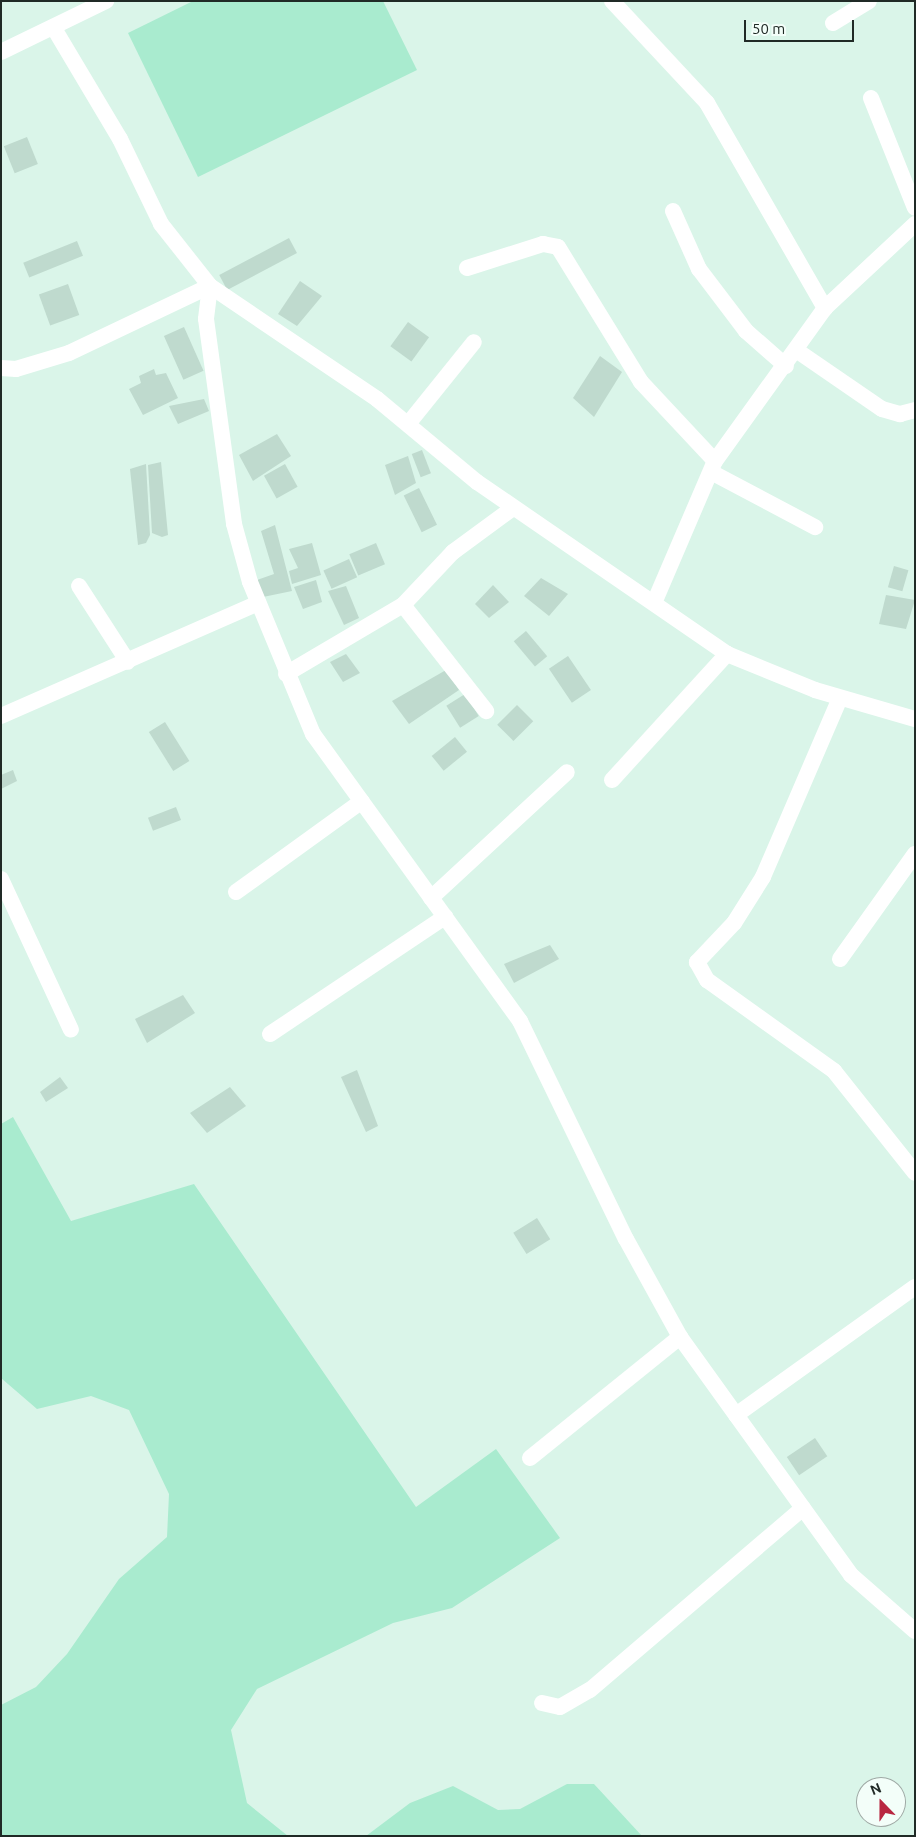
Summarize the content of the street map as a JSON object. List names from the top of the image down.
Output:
{
  "scale_bar": "50 m",
  "north": "top"
}
